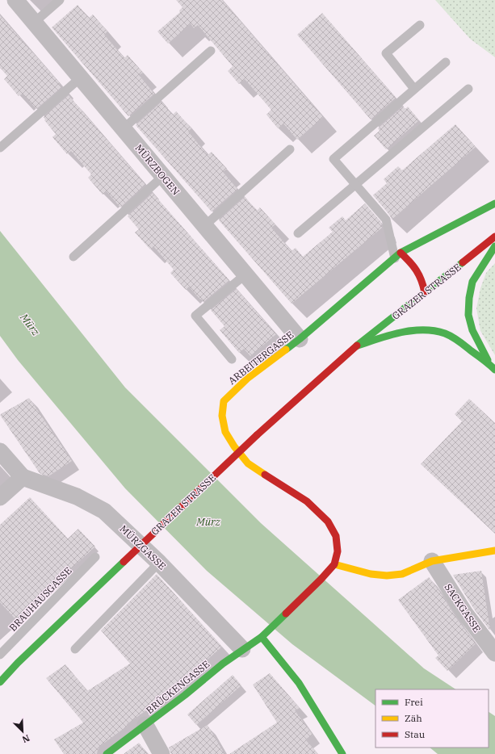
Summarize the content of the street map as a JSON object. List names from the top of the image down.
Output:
{
  "streets": {
    "main road": ["GRAZER STRASSE", "ARBEITERGASSE", "BRÜCKENGASSE"],
    "street": ["MÜRZBOGEN", "MÜRZGASSE", "SACKGASSE"],
    "lane": ["BRAUHAUSGASSE"]
  },
  "crossings": [
    ["MÜRZBOGEN", "ARBEITERGASSE"],
    ["MÜRZGASSE", "BRÜCKENGASSE"]
  ],
  "water": ["Mürz"],
  "legend": ["Frei", "Zäh", "Stau"],
  "north": "bottom right"
}
